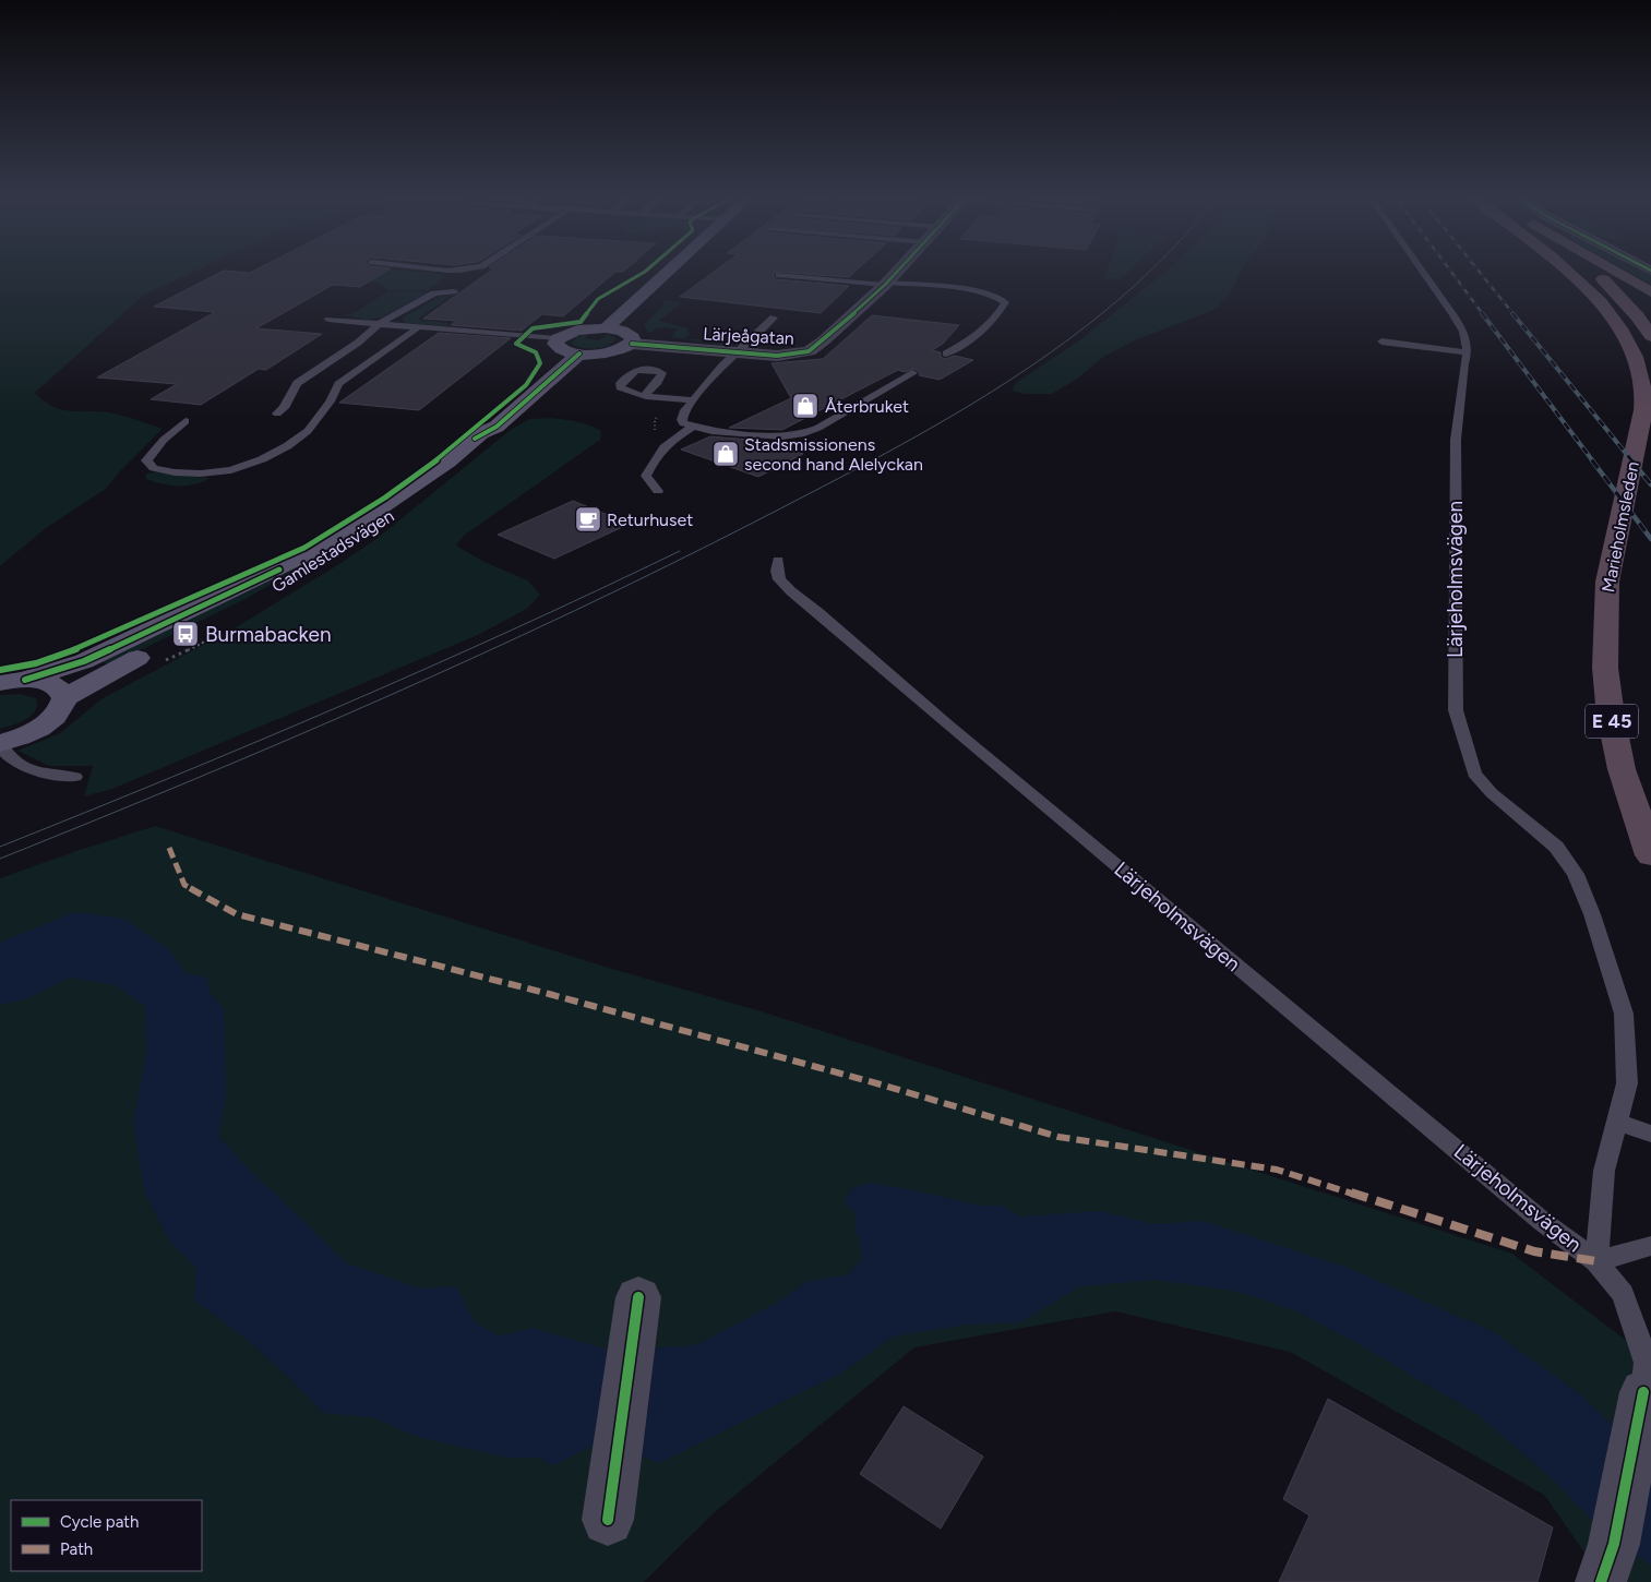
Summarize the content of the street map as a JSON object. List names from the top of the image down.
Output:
{
  "streets": {
    "highway": ["Marieholmsleden", "E 45"],
    "street": ["Lärjeågatan", "Gamlestadsvägen", "Lärjeholmsvägen"]
  },
  "places": {
    "shop": ["Återbruket", "Stadsmissionens second hand Alelyckan"],
    "cafe": ["Returhuset"],
    "bus stop": ["Burmabacken"]
  },
  "legend": ["Cycle path", "Path"]
}
